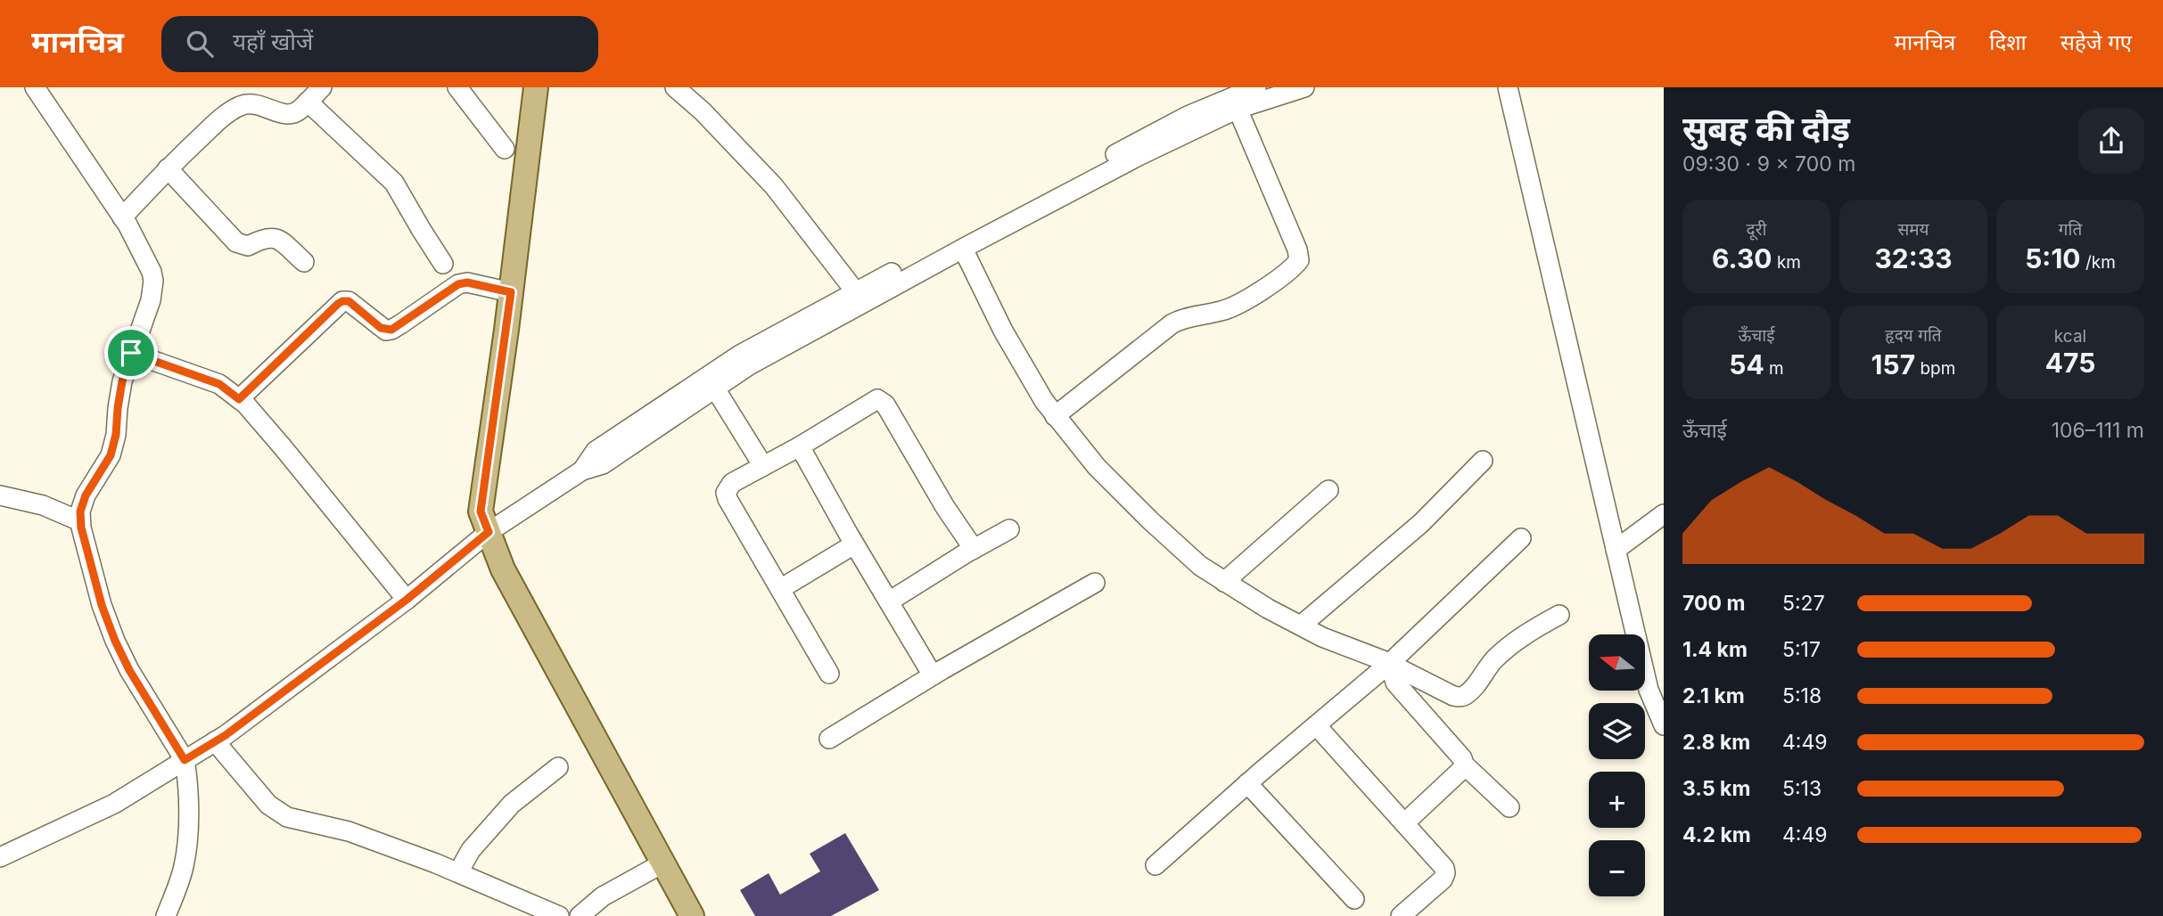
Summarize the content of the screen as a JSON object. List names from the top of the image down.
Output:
{
  "north": "left",
  "page": {
    "header": "मानचित्र",
    "search": "यहाँ खोजें",
    "nav": ["मानचित्र", "दिशा", "सहेजे गए"],
    "heading": ["सुबह की दौड़", "09:30 · 9 × 700 m"],
    "stats": [
      ["दूरी", "6.30 km"],
      ["समय", "32:33"],
      ["गति", "5:10 /km"],
      ["ऊँचाई", "54 m"],
      ["हृदय गति", "157 bpm"],
      ["kcal", "475"]
    ],
    "chart": ["ऊँचाई", "106–111 m"],
    "list": [
      {
        "name": "700 m",
        "note": "5:27"
      },
      {
        "name": "1.4 km",
        "note": "5:17"
      },
      {
        "name": "2.1 km",
        "note": "5:18"
      },
      {
        "name": "2.8 km",
        "note": "4:49"
      },
      {
        "name": "3.5 km",
        "note": "5:13"
      },
      {
        "name": "4.2 km",
        "note": "4:49"
      }
    ],
    "map_buttons": ["+", "−"]
  }
}
